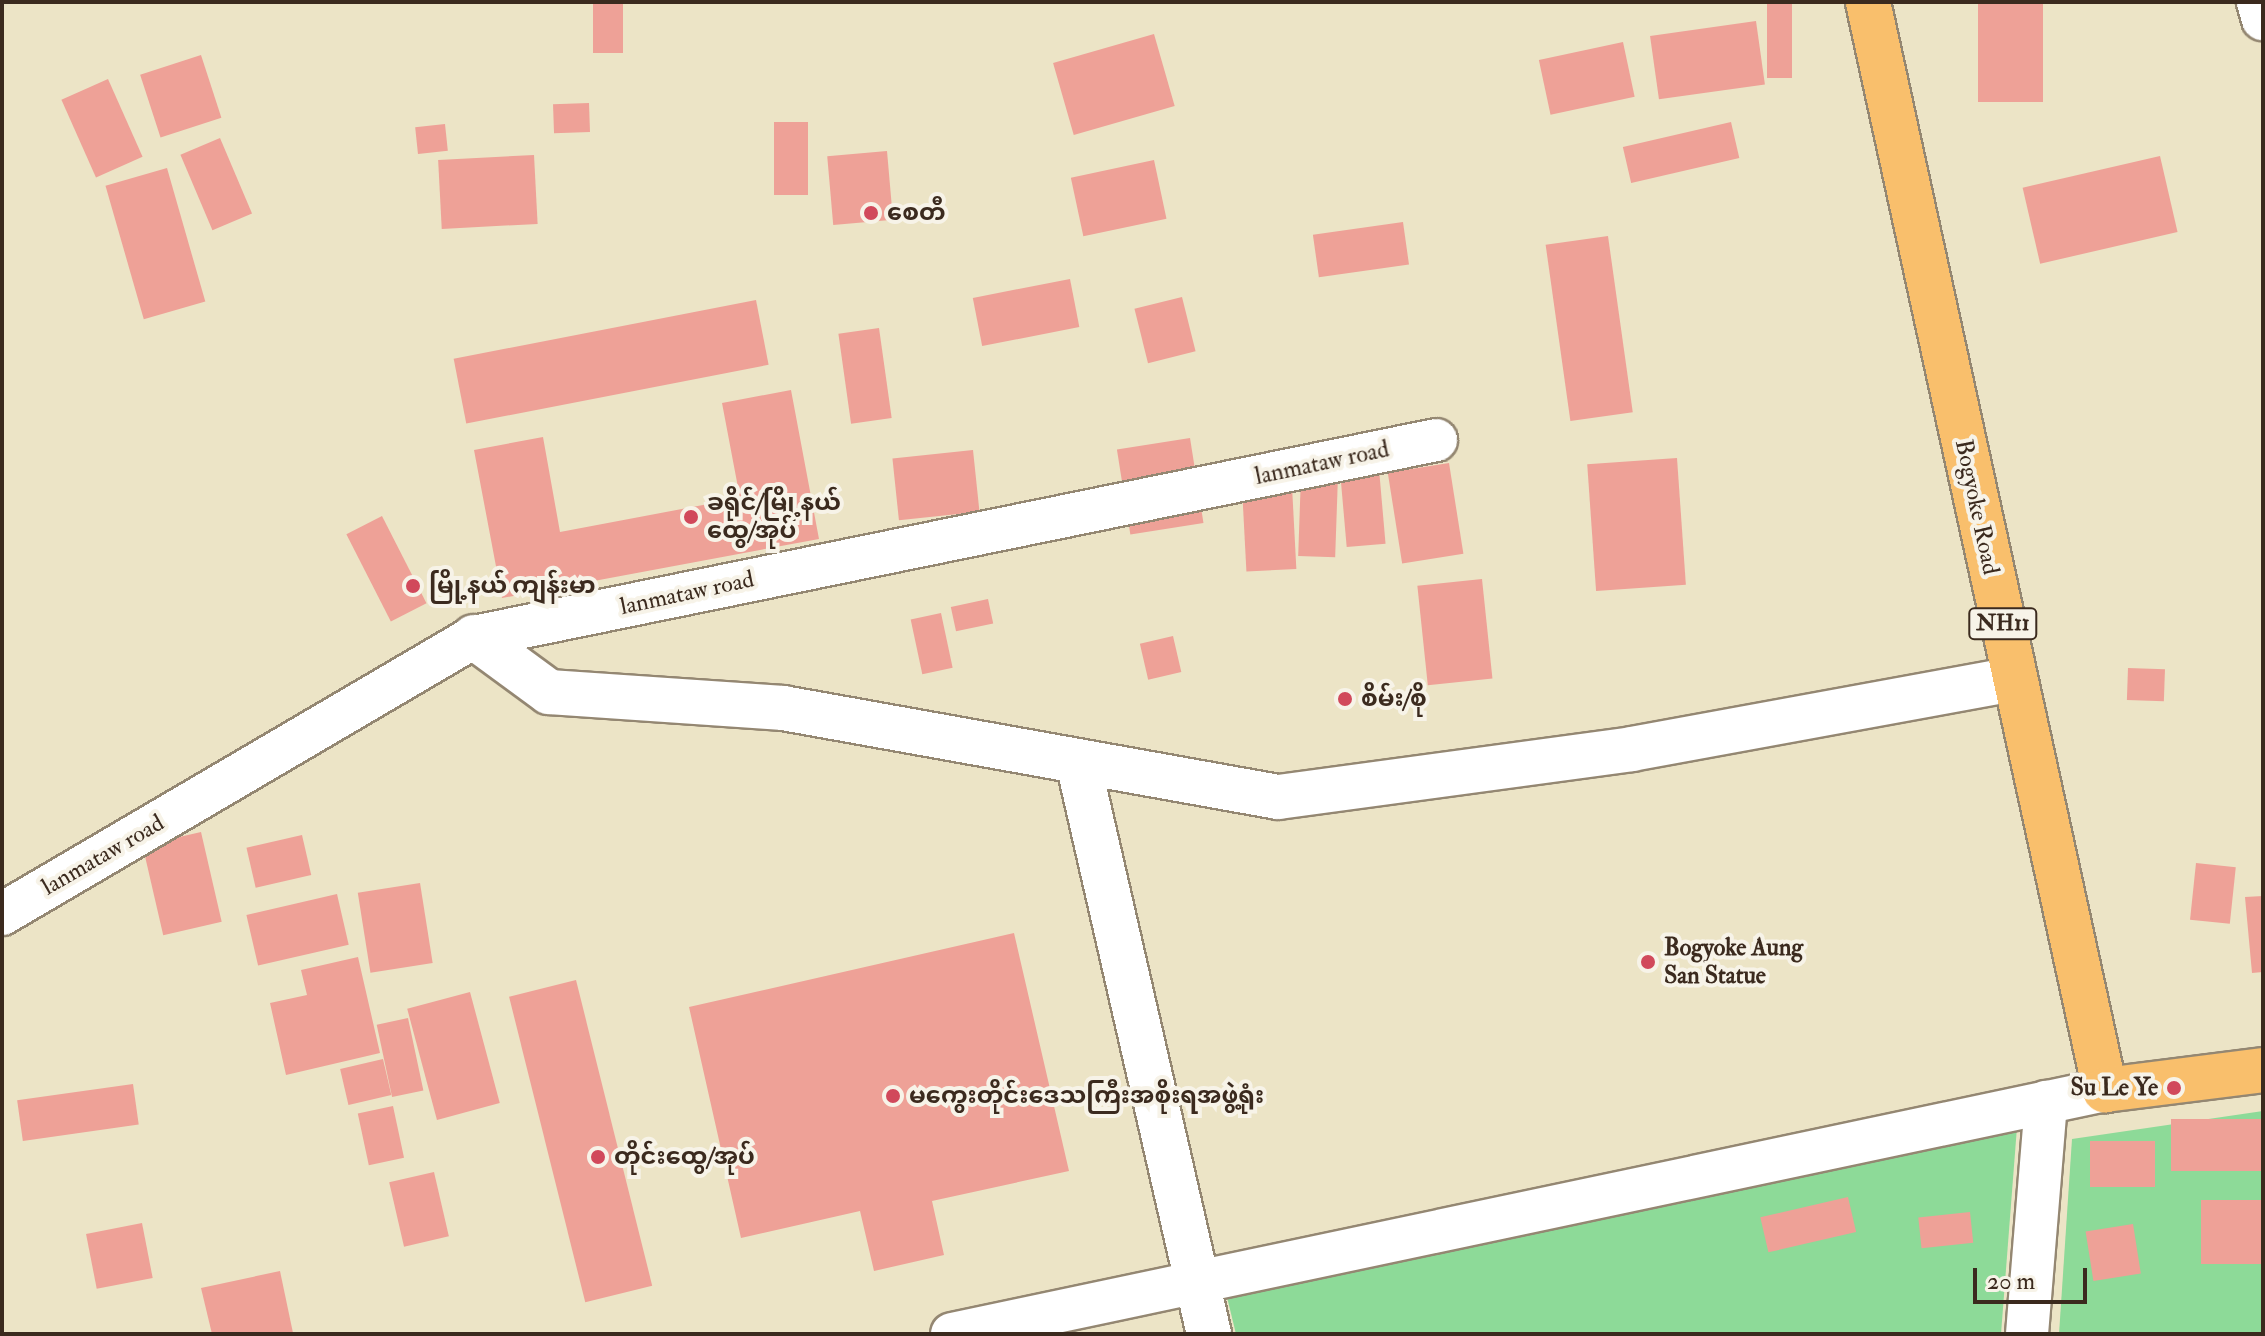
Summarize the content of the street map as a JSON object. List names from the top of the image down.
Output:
{
  "streets": {
    "highway": ["Bogyoke Road", "NH11"],
    "street": ["lanmataw road"]
  },
  "places": [
    "စေတီ",
    "ခရိုင်/မြို့နယ် ထွေ/အုပ်",
    "မြို့နယ် ကျန်းမာ",
    "စိမ်း/စို",
    "Bogyoke Aung San Statue",
    "Su Le Ye",
    "မကွေးတိုင်းဒေသကြီးအစိုးရအဖွဲ့ရုံး",
    "တိုင်းထွေ/အုပ်"
  ],
  "scale_bar": "20 m"
}
